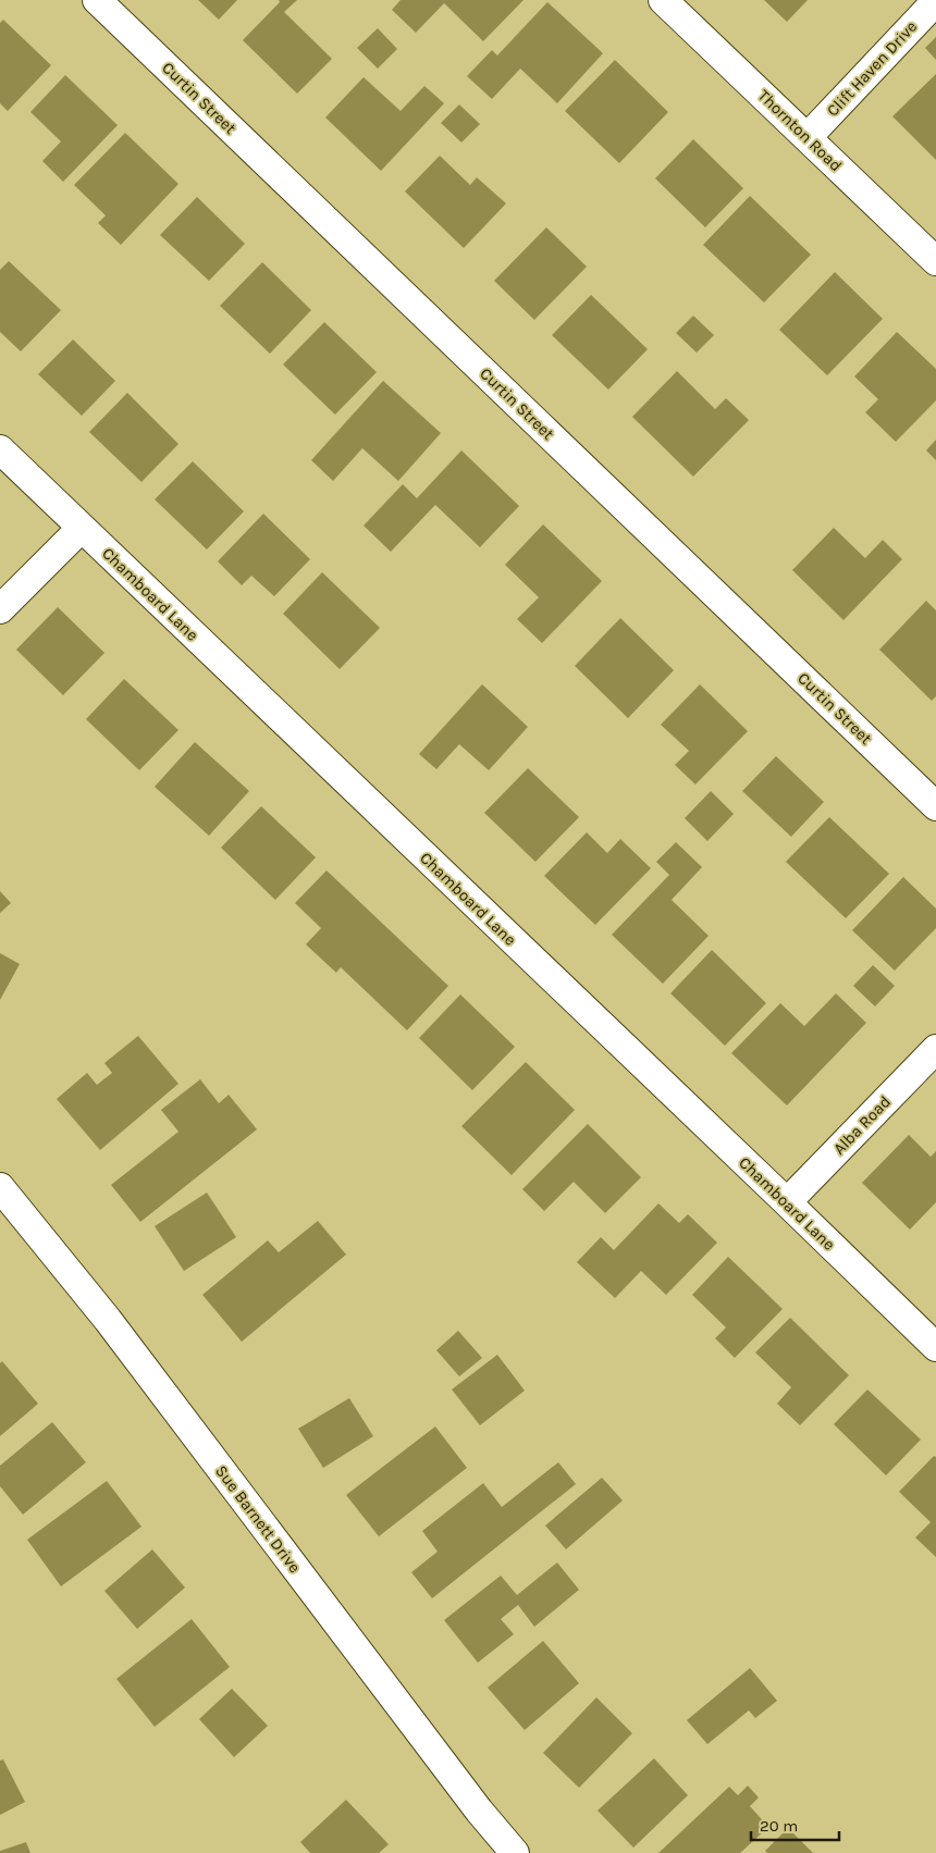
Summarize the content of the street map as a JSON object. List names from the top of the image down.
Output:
{
  "streets": {
    "street": [
      "Clift Haven Drive",
      "Curtin Street",
      "Thornton Road",
      "Chamboard Lane",
      "Alba Road",
      "Sue Barnett Drive"
    ]
  },
  "crossings": [
    ["Clift Haven Drive", "Thornton Road"],
    ["Chamboard Lane", "Alba Road"]
  ],
  "scale_bar": "20 m"
}
